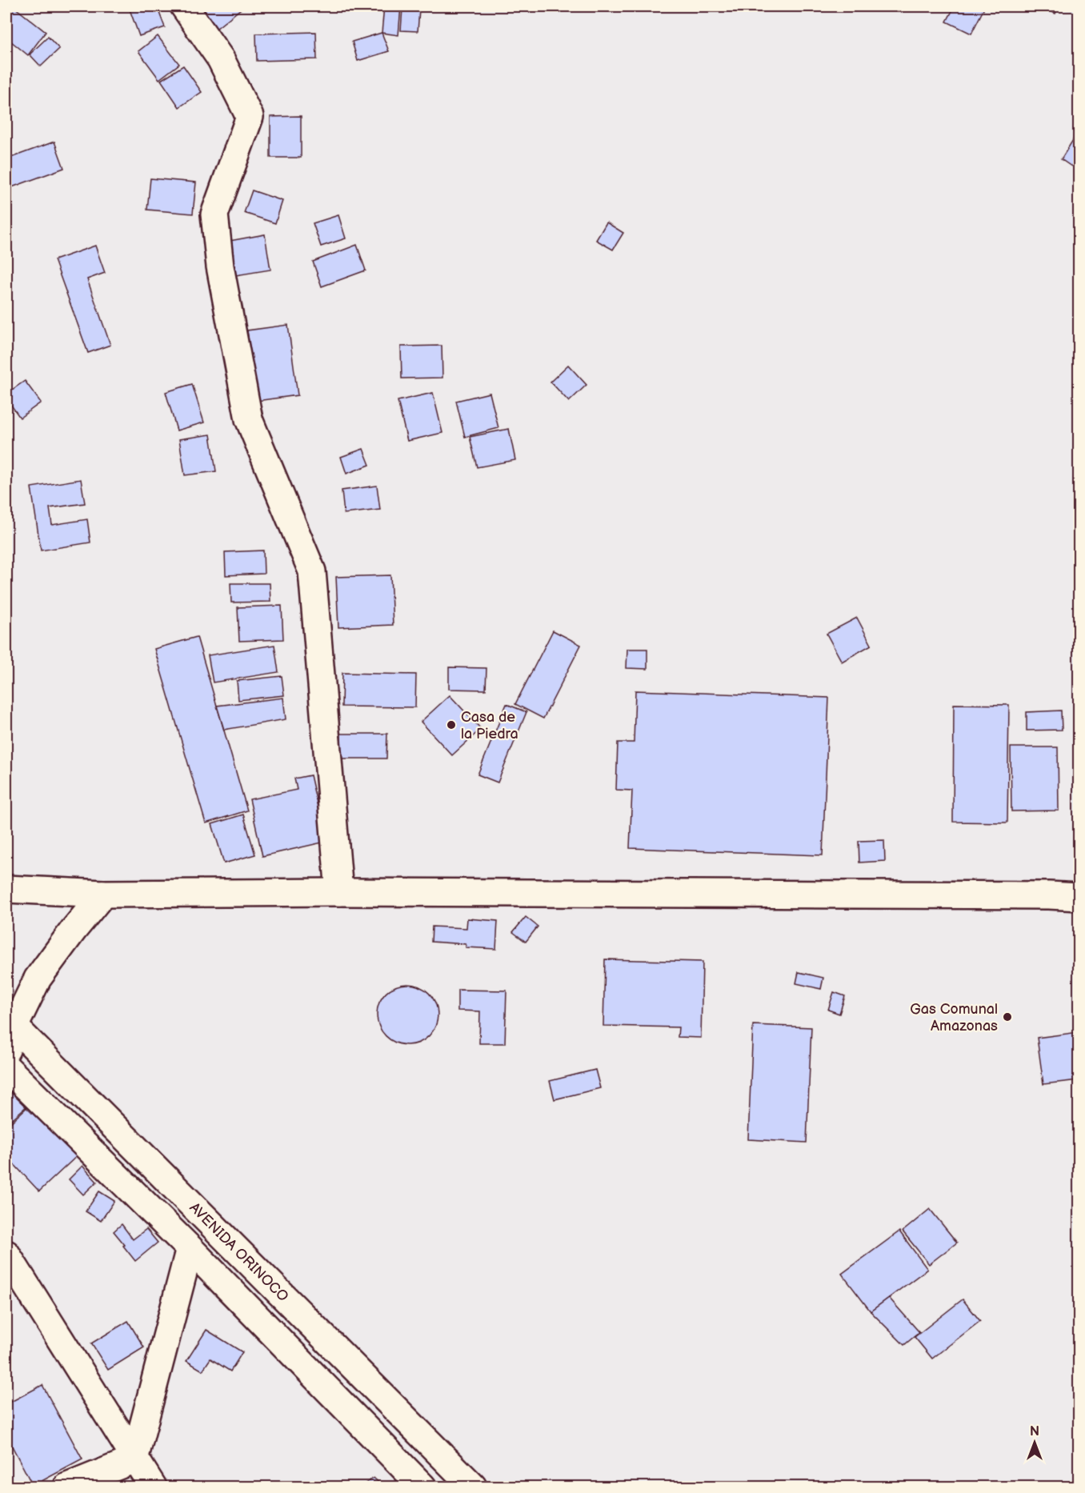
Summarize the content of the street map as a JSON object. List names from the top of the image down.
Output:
{
  "streets": {
    "street": ["AVENIDA ORINOCO"]
  },
  "places": ["Casa de la Piedra", "Gas Comunal Amazonas"],
  "north": "top"
}
